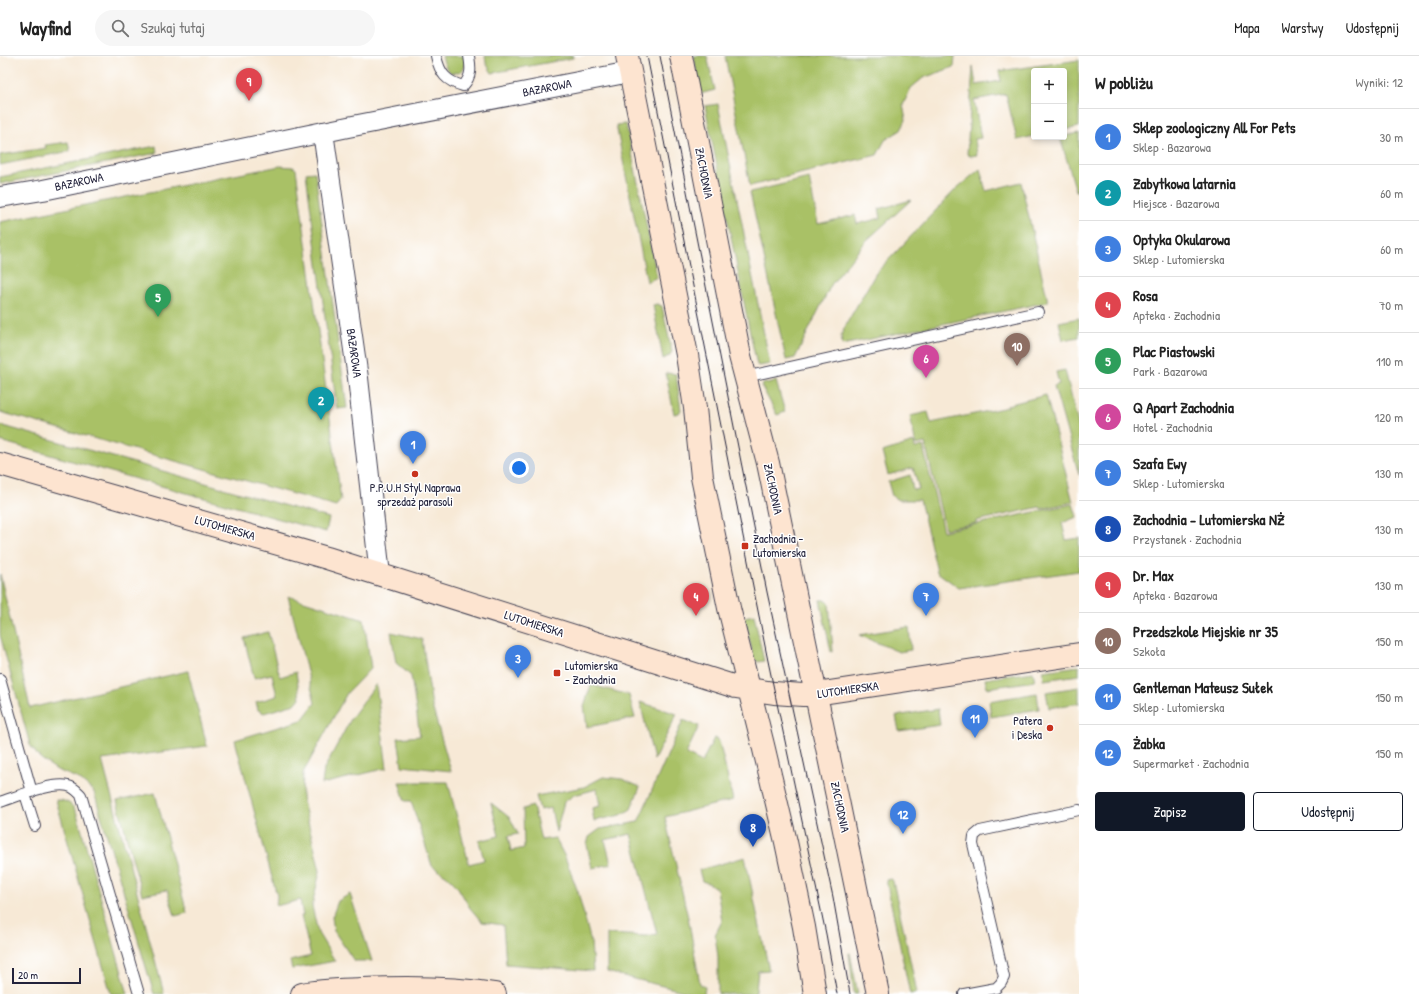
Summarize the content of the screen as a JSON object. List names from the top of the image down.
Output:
{
  "streets": {
    "main road": ["ZACHODNIA", "LUTOMIERSKA"],
    "street": ["BAZAROWA"]
  },
  "crossings": [
    ["BAZAROWA", "LUTOMIERSKA"],
    ["ZACHODNIA", "LUTOMIERSKA"]
  ],
  "places": {
    "other": ["P.P.U.H Styl Naprawa sprzedaż parasoli", "Patera i Deska"],
    "transit": ["Zachodnia - Lutomierska", "Lutomierska - Zachodnia"]
  },
  "scale_bar": "20 m",
  "page": {
    "header": "Wayfind",
    "search": "Szukaj tutaj",
    "nav": ["Mapa", "Warstwy", "Udostępnij"],
    "heading": ["W pobliżu", "Wyniki: 12"],
    "map_buttons": ["+", "−"],
    "pins": [
      "9",
      "5",
      "10",
      "6",
      "2",
      "1",
      "4",
      "7",
      "3",
      "11",
      "12",
      "8"
    ],
    "list": [
      {
        "mark": "1",
        "name": "Sklep zoologiczny All For Pets",
        "note": "Sklep · Bazarowa",
        "value": "30 m"
      },
      {
        "mark": "2",
        "name": "Zabytkowa latarnia",
        "note": "Miejsce · Bazarowa",
        "value": "60 m"
      },
      {
        "mark": "3",
        "name": "Optyka Okularowa",
        "note": "Sklep · Lutomierska",
        "value": "60 m"
      },
      {
        "mark": "4",
        "name": "Rosa",
        "note": "Apteka · Zachodnia",
        "value": "70 m"
      },
      {
        "mark": "5",
        "name": "Plac Piastowski",
        "note": "Park · Bazarowa",
        "value": "110 m"
      },
      {
        "mark": "6",
        "name": "Q Apart Zachodnia",
        "note": "Hotel · Zachodnia",
        "value": "120 m"
      },
      {
        "mark": "7",
        "name": "Szafa Ewy",
        "note": "Sklep · Lutomierska",
        "value": "130 m"
      },
      {
        "mark": "8",
        "name": "Zachodnia - Lutomierska NŻ",
        "note": "Przystanek · Zachodnia",
        "value": "130 m"
      },
      {
        "mark": "9",
        "name": "Dr. Max",
        "note": "Apteka · Bazarowa",
        "value": "130 m"
      },
      {
        "mark": "10",
        "name": "Przedszkole Miejskie nr 35",
        "note": "Szkoła",
        "value": "150 m"
      },
      {
        "mark": "11",
        "name": "Gentleman Mateusz Sułek",
        "note": "Sklep · Lutomierska",
        "value": "150 m"
      },
      {
        "mark": "12",
        "name": "Żabka",
        "note": "Supermarket · Zachodnia",
        "value": "150 m"
      }
    ],
    "buttons": ["Zapisz", "Udostępnij"],
    "scale": "20 m"
  }
}
